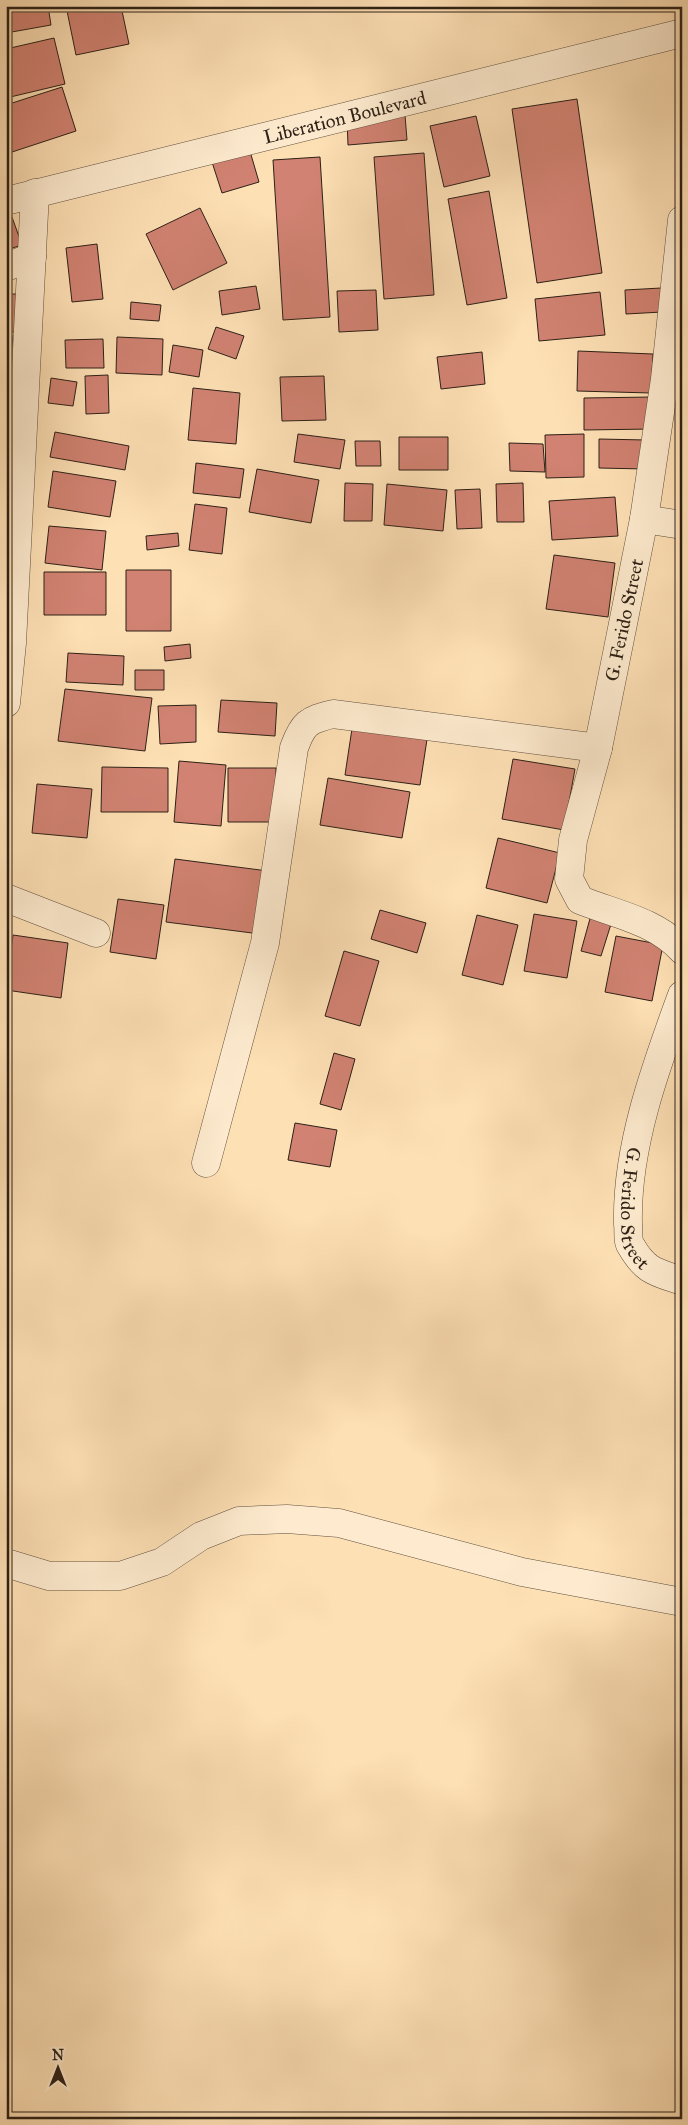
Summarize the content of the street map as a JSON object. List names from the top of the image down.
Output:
{
  "streets": {
    "street": ["Liberation Boulevard", "G. Ferido Street"]
  },
  "north": "top"
}
